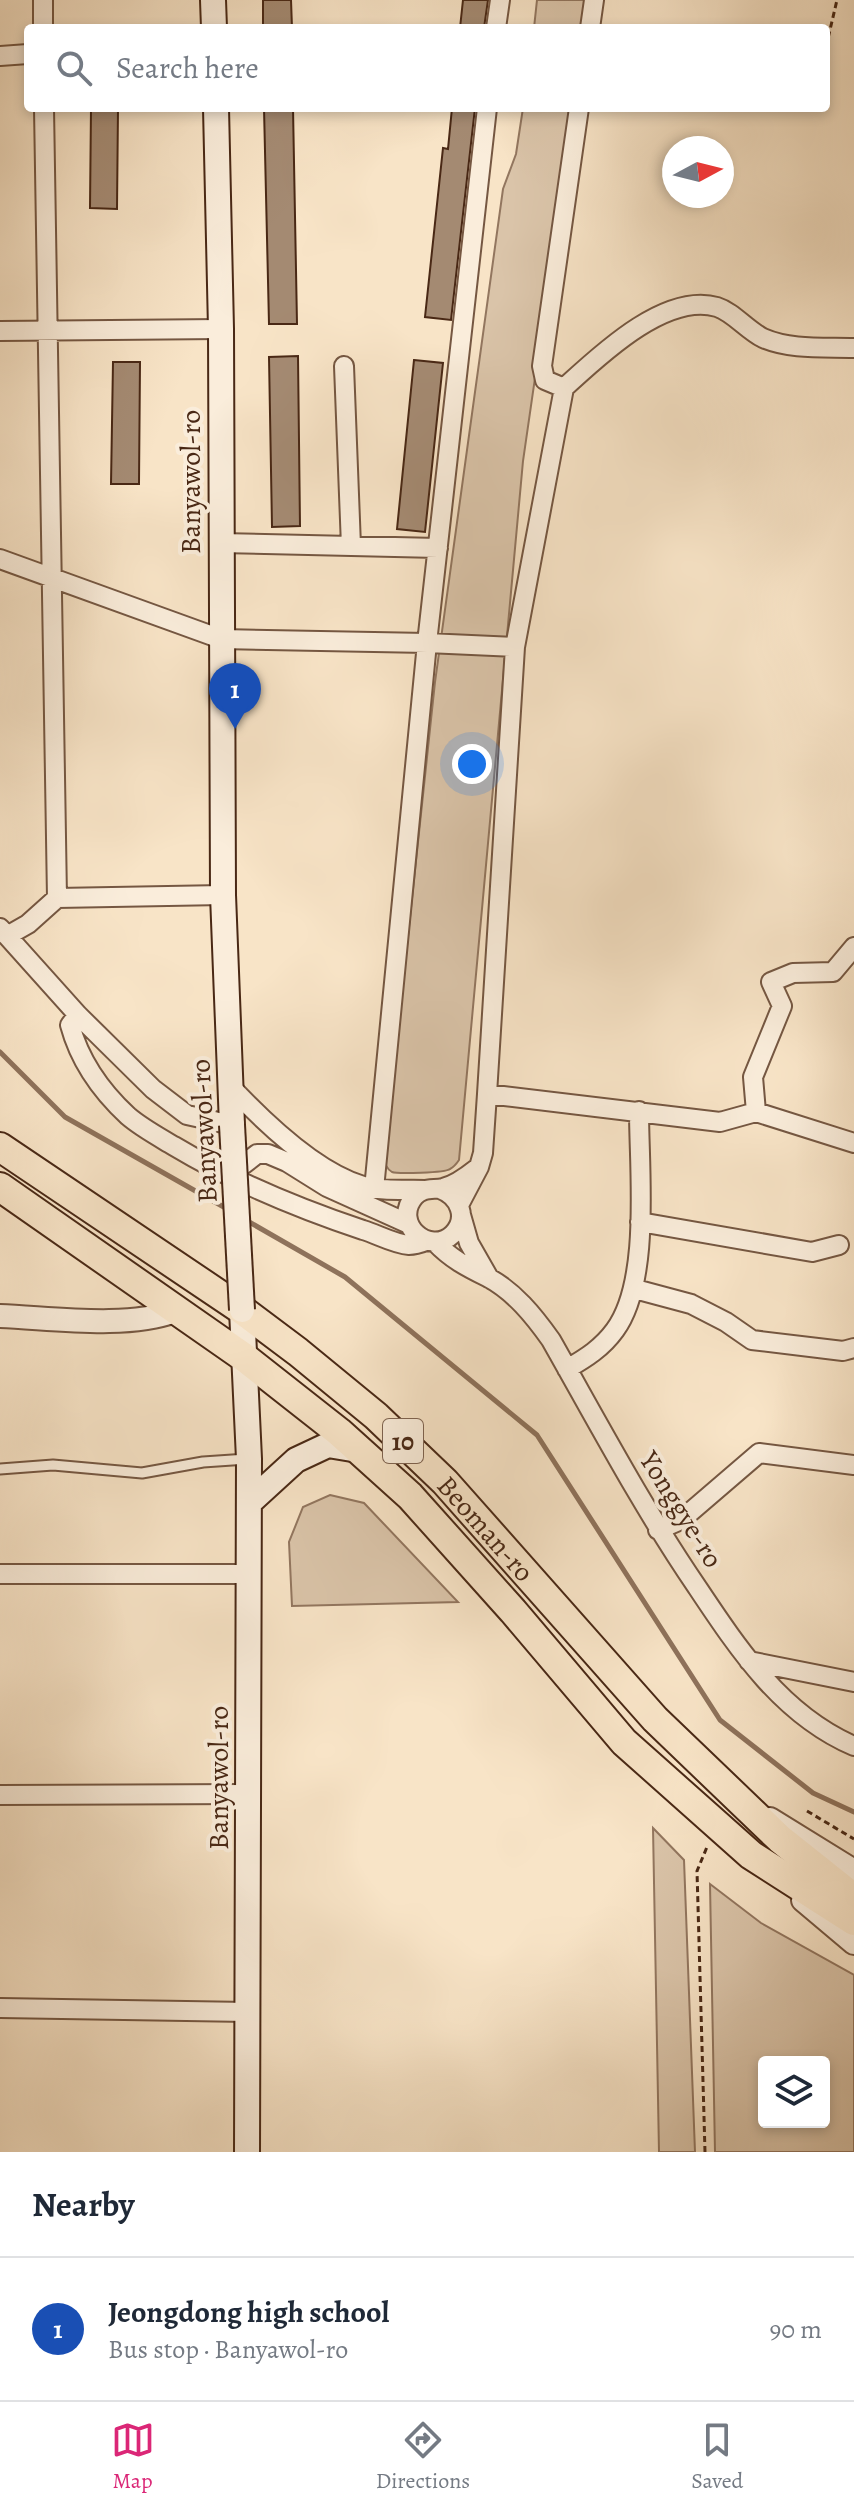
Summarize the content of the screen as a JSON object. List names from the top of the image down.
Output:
{
  "streets": {
    "highway": ["10", "Beoman-ro"],
    "main road": ["Banyawol-ro"],
    "street": ["Yonggye-ro"]
  },
  "crossings": [
    ["Banyawol-ro", "Beoman-ro"]
  ],
  "north": "right",
  "page": {
    "search": "Search here",
    "pins": "1",
    "heading": "Nearby",
    "list": [
      {
        "mark": "1",
        "name": "Jeongdong high school",
        "note": "Bus stop · Banyawol-ro",
        "value": "90 m"
      }
    ],
    "nav": ["Map", "Directions", "Saved"]
  }
}
